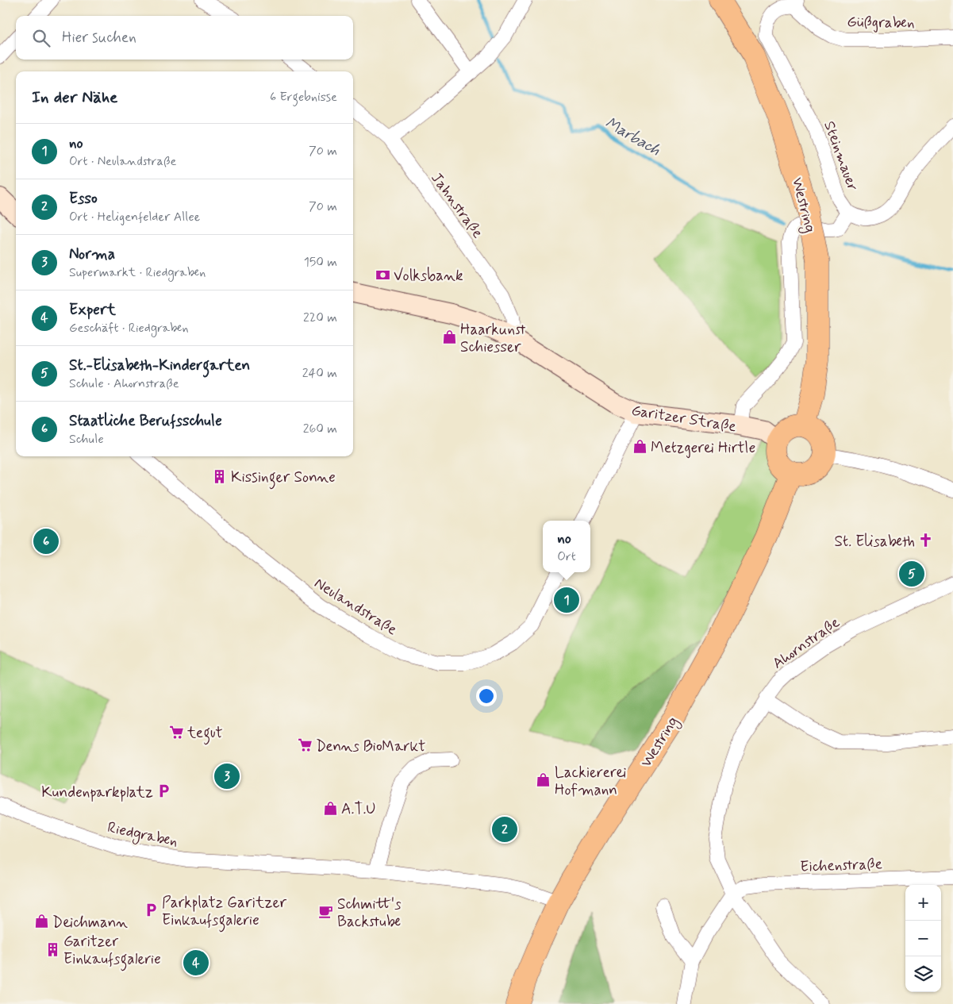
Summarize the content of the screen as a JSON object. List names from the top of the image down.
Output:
{
  "streets": {
    "main road": ["Westring"],
    "street": [
      "Güßgraben",
      "Steinmauer",
      "Jahnstraße",
      "Garitzer Straße",
      "Neulandstraße",
      "Ahornstraße",
      "Riedgraben",
      "Eichenstraße"
    ]
  },
  "crossings": [
    ["Güßgraben", "Steinmauer"],
    ["Steinmauer", "Garitzer Straße"],
    ["Jahnstraße", "Garitzer Straße"],
    ["Westring", "Garitzer Straße"],
    ["Westring", "Riedgraben"],
    ["Ahornstraße", "Eichenstraße"]
  ],
  "water": ["Marbach"],
  "places": {
    "bank": ["Volksbank"],
    "shop": [
      "Haarkunst Schiesser",
      "Metzgerei Hirtle",
      "Lackiererei Hofmann",
      "A.T.U",
      "Deichmann"
    ],
    "building": ["Kissinger Sonne", "Garitzer Einkaufsgalerie"],
    "church": ["St. Elisabeth"],
    "supermarket": ["tegut", "Denns BioMarkt"],
    "parking": ["Kundenparkplatz", "Parkplatz Garitzer Einkaufsgalerie"],
    "cafe": ["Schmitt's Backstube"]
  },
  "page": {
    "search": "Hier suchen",
    "heading": ["In der Nähe", "6 Ergebnisse"],
    "list": [
      {
        "mark": "1",
        "name": "no",
        "note": "Ort · Neulandstraße",
        "value": "70 m"
      },
      {
        "mark": "2",
        "name": "Esso",
        "note": "Ort · Heligenfelder Allee",
        "value": "70 m"
      },
      {
        "mark": "3",
        "name": "Norma",
        "note": "Supermarkt · Riedgraben",
        "value": "150 m"
      },
      {
        "mark": "4",
        "name": "Expert",
        "note": "Geschäft · Riedgraben",
        "value": "220 m"
      },
      {
        "mark": "5",
        "name": "St.-Elisabeth-Kindergarten",
        "note": "Schule · Ahornstraße",
        "value": "240 m"
      },
      {
        "mark": "6",
        "name": "Staatliche Berufsschule",
        "note": "Schule",
        "value": "260 m"
      }
    ],
    "popup": ["no", "Ort"],
    "pins": [
      "6",
      "5",
      "1",
      "3",
      "2",
      "4"
    ],
    "map_buttons": ["+", "−"]
  }
}
